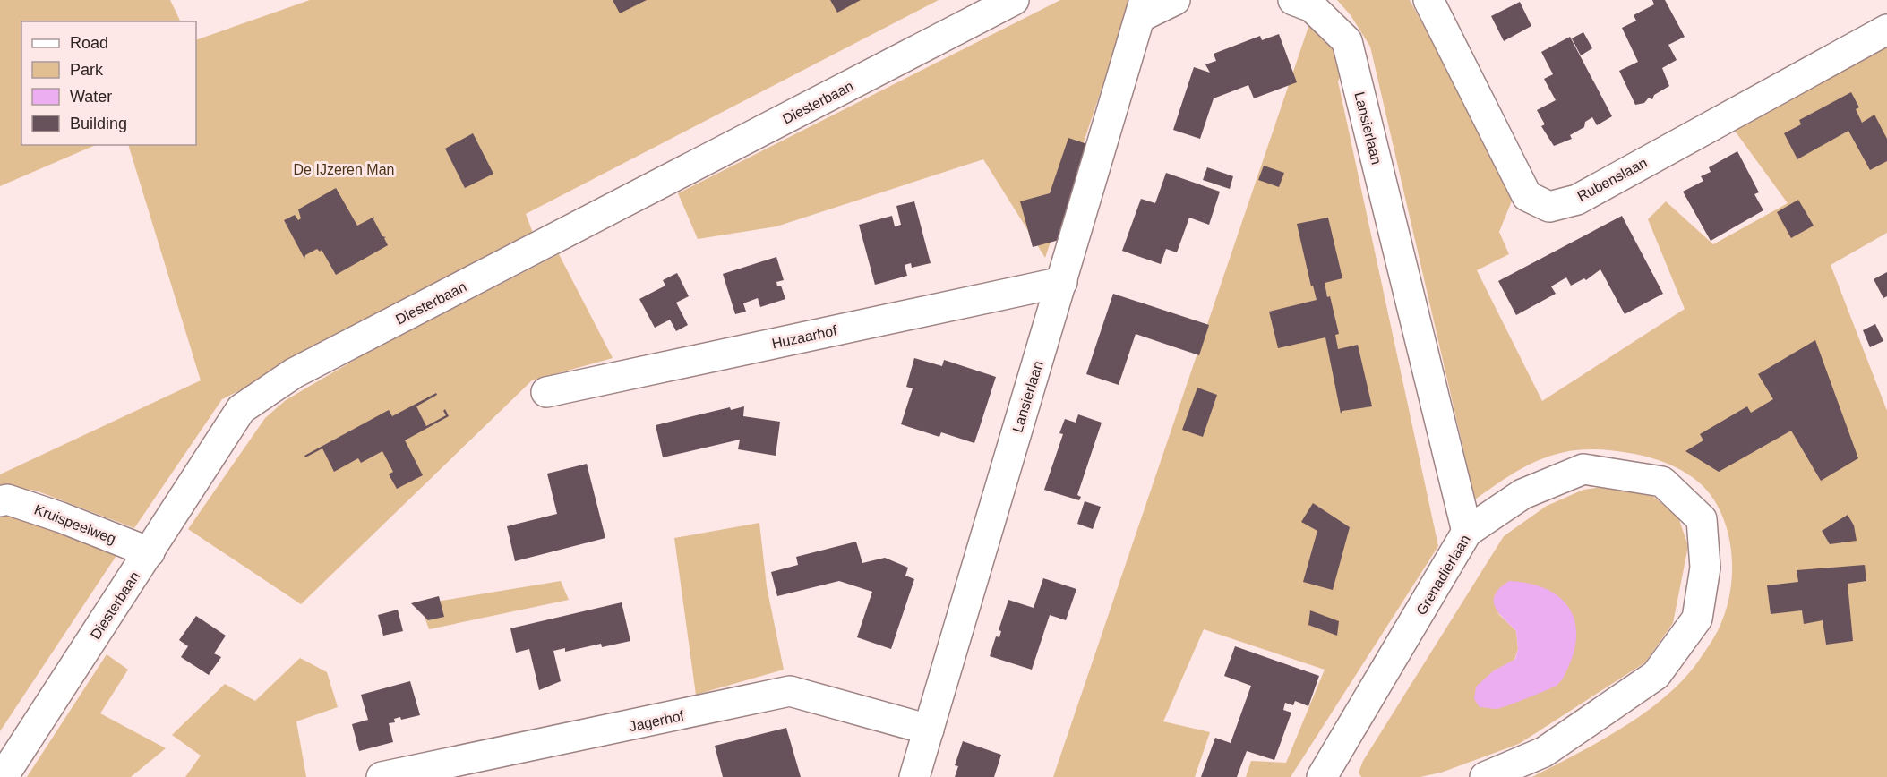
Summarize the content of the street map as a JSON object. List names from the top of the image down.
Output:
{
  "streets": {
    "street": [
      "Diesterbaan",
      "Lansierlaan",
      "Rubenslaan",
      "Huzaarhof",
      "Kruispeelweg",
      "Grenadierlaan",
      "Jagerhof"
    ]
  },
  "crossings": [
    ["Diesterbaan", "Kruispeelweg"],
    ["Lansierlaan", "Huzaarhof"],
    ["Lansierlaan", "Grenadierlaan"],
    ["Lansierlaan", "Jagerhof"]
  ],
  "parks": ["De IJzeren Man"],
  "legend": [
    "Road",
    "Park",
    "Water",
    "Building"
  ]
}
